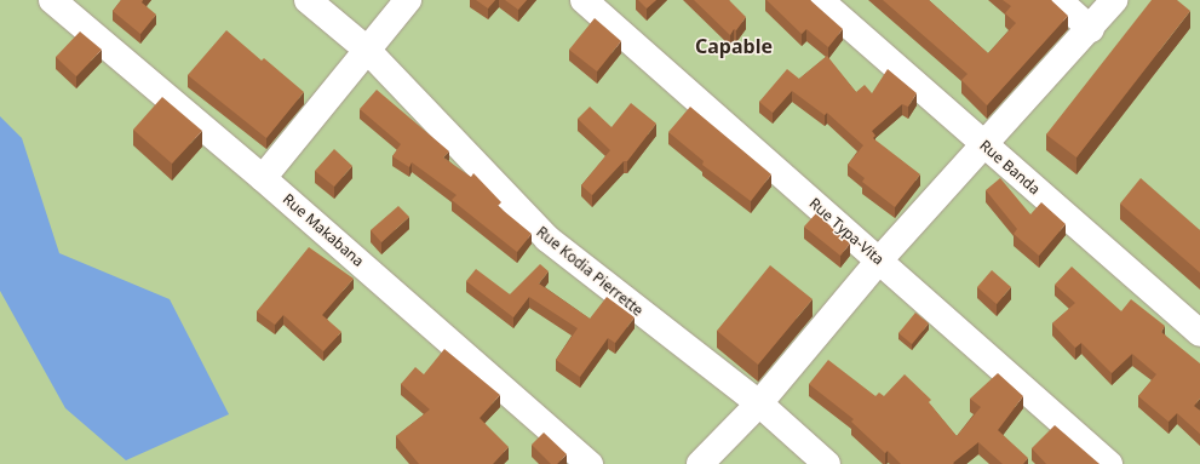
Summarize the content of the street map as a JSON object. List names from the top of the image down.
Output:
{
  "streets": {
    "street": [
      "Rue Banda",
      "Rue Makabana",
      "Rue Typa-Vita",
      "Rue Kodia Pierrette"
    ]
  },
  "districts": ["Capable"]
}
